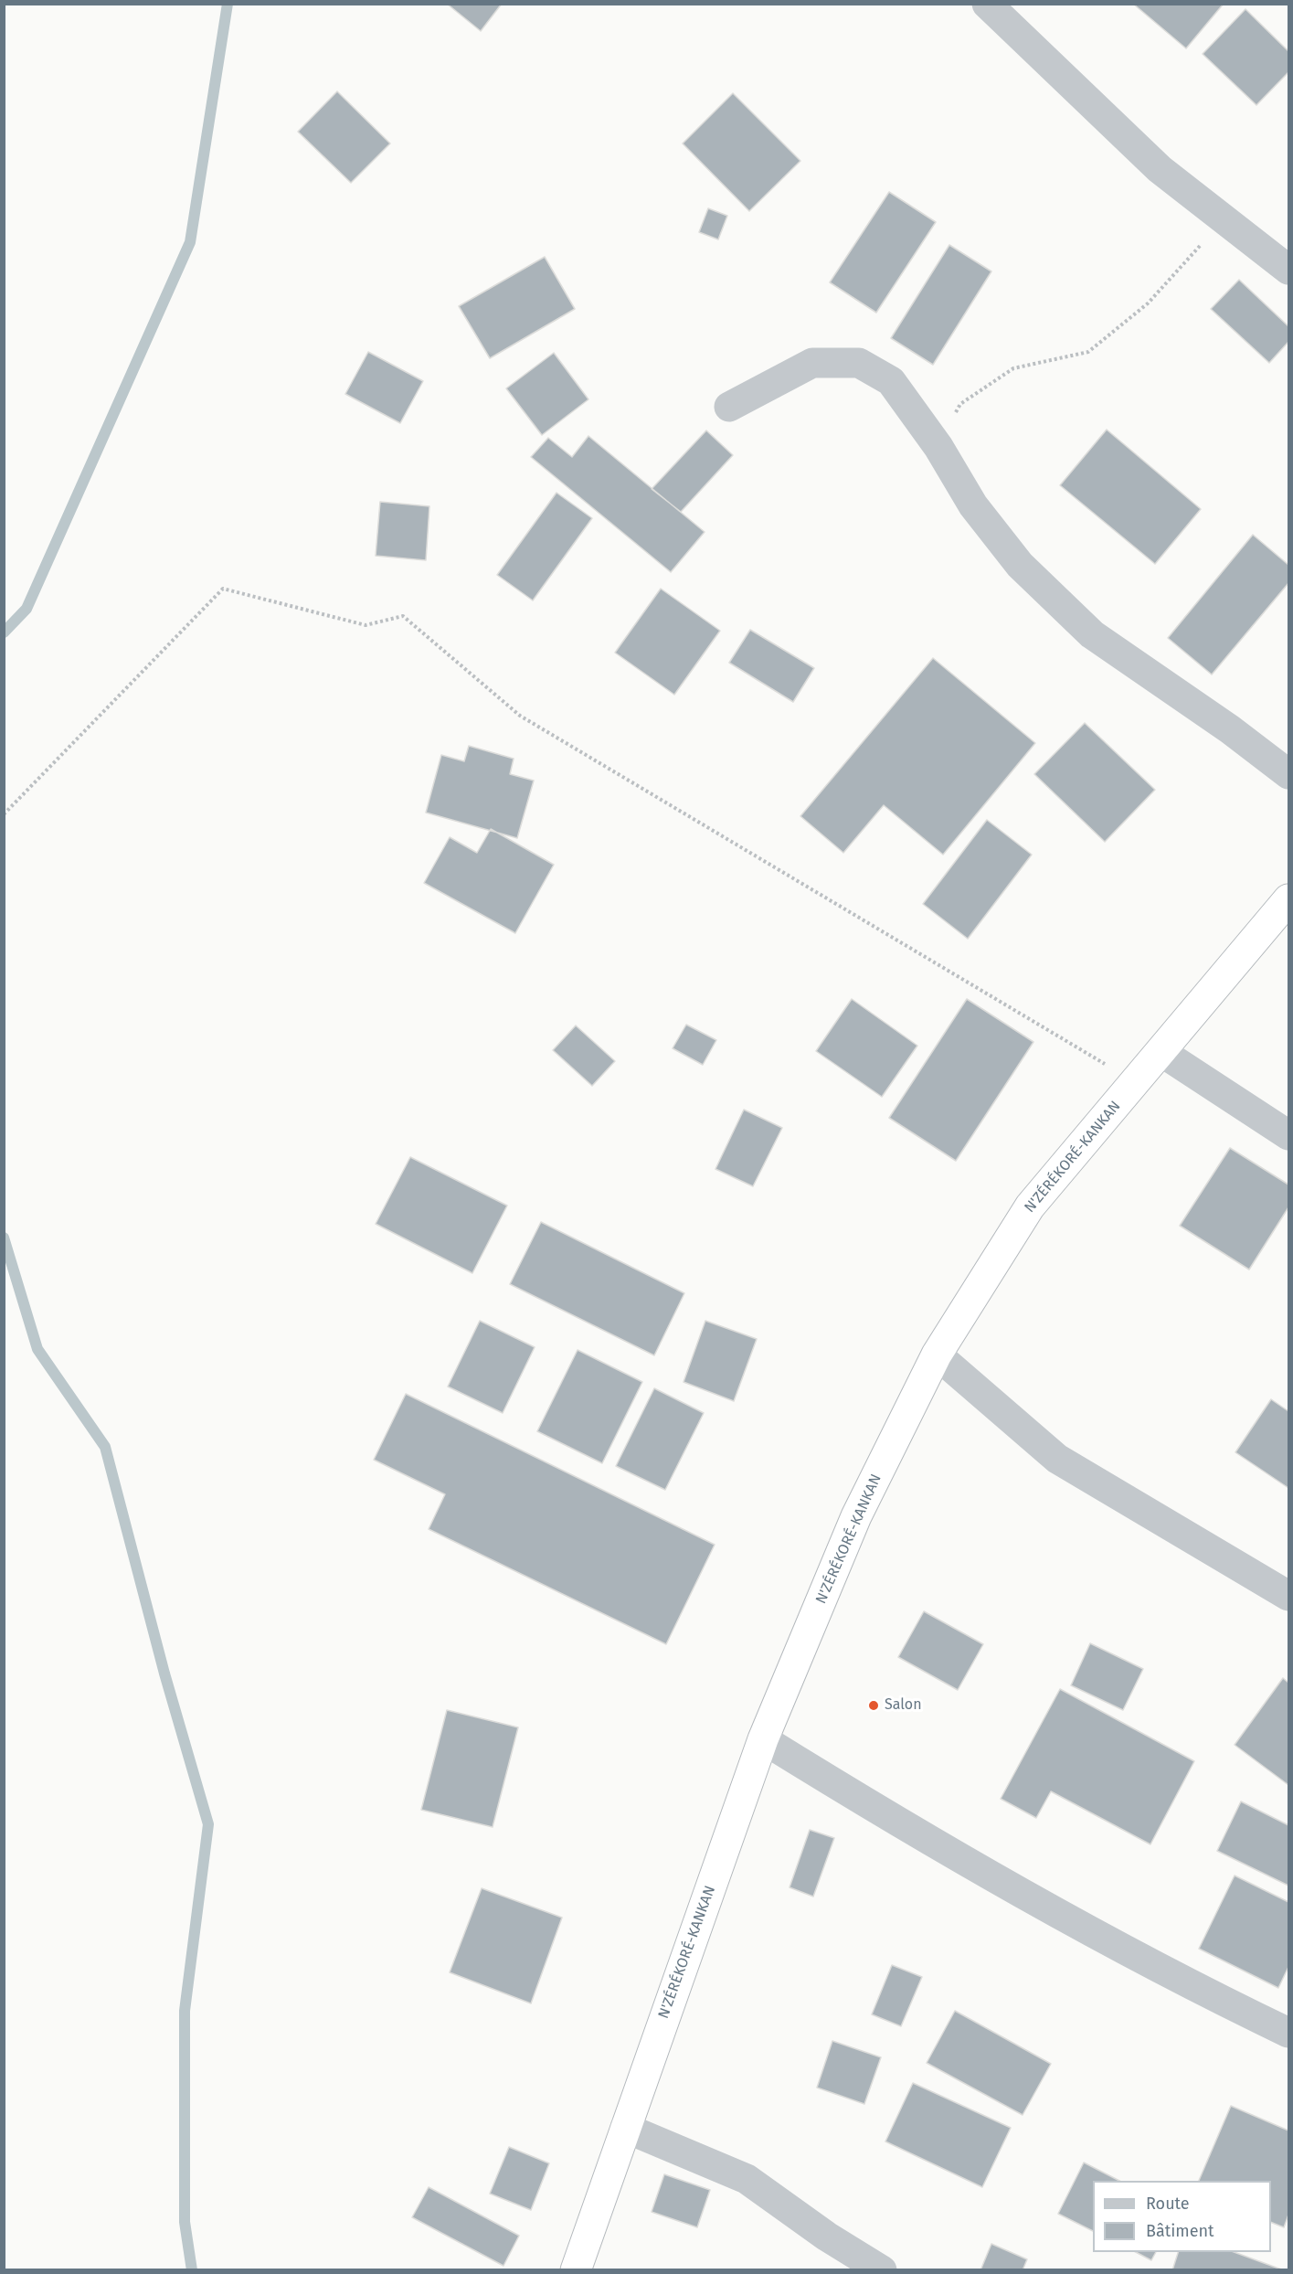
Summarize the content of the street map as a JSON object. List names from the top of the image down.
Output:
{
  "streets": {
    "highway": ["N'ZÉRÉKORÉ-KANKAN"]
  },
  "places": ["Salon"],
  "legend": ["Route", "Bâtiment"]
}
